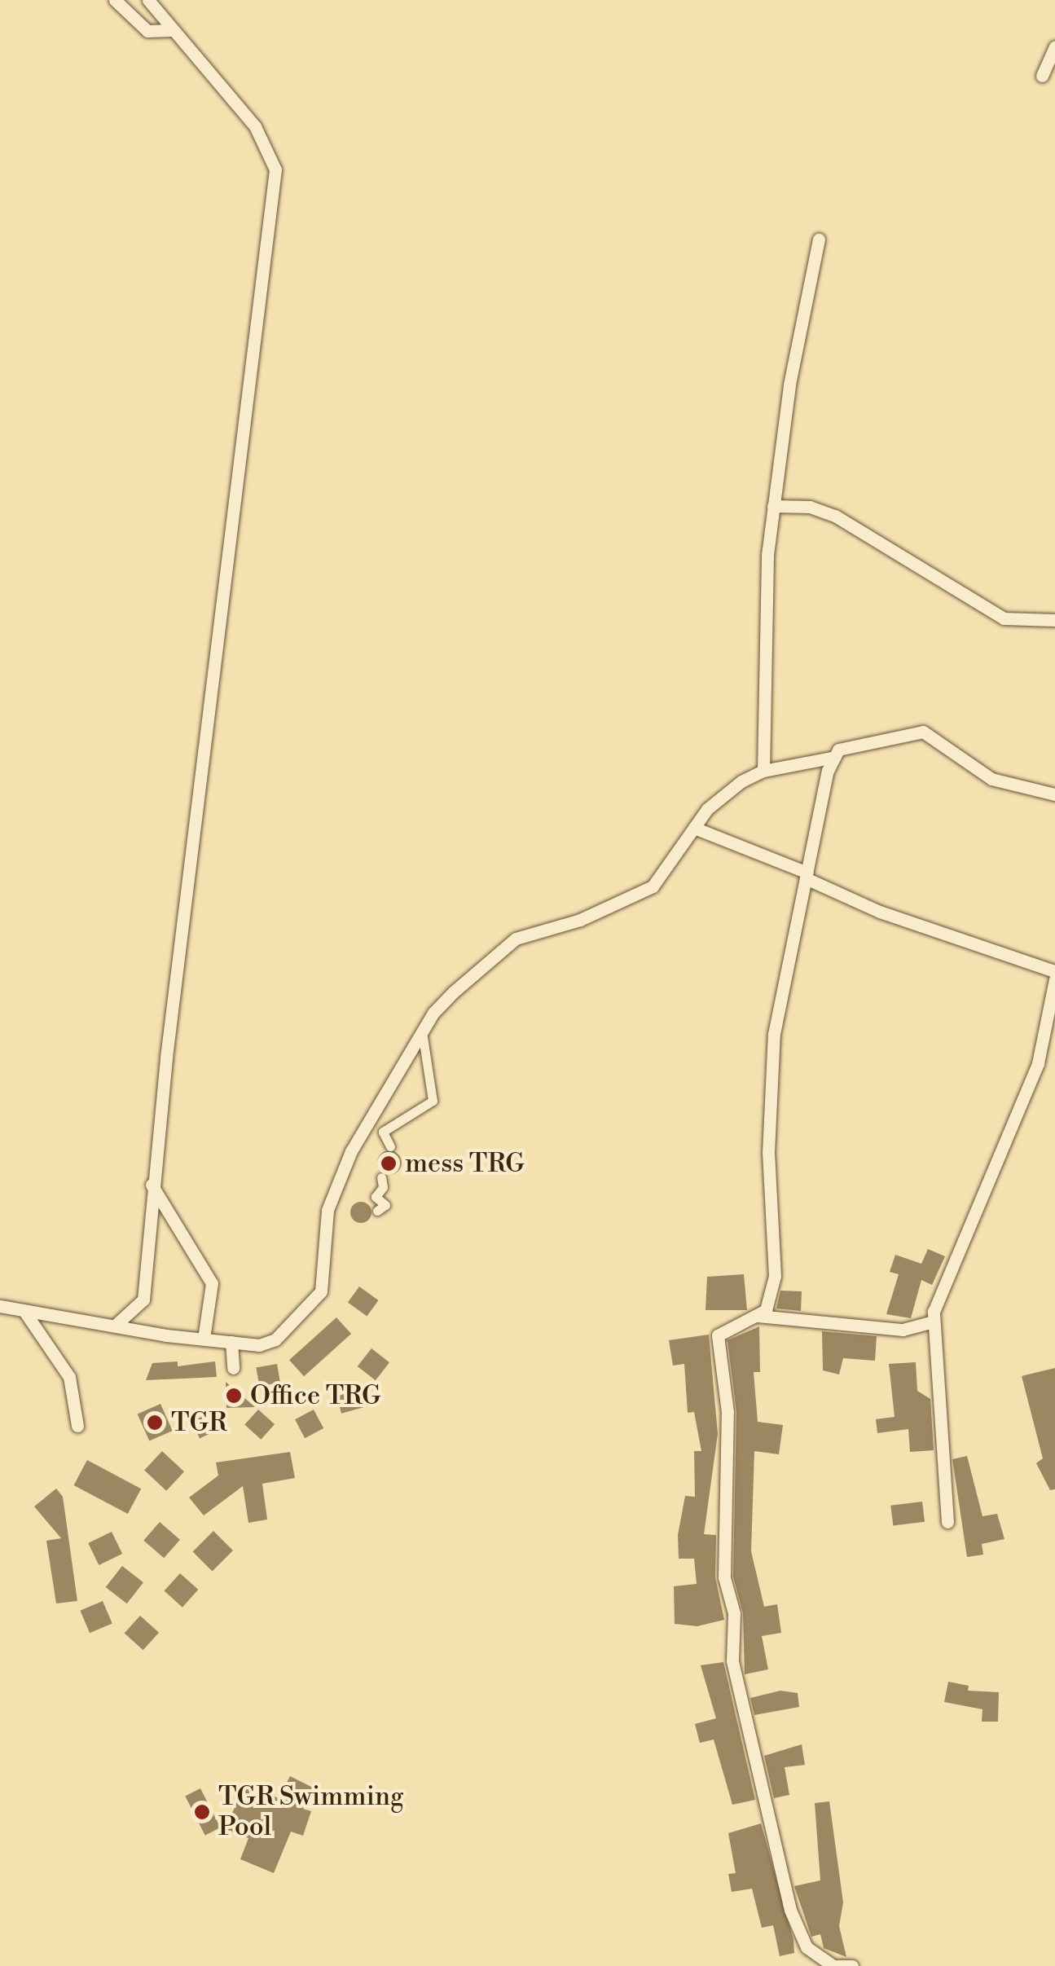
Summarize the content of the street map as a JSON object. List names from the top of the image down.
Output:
{
  "places": [
    "mess TRG",
    "Office TRG",
    "TGR",
    "TGR Swimming Pool"
  ]
}
